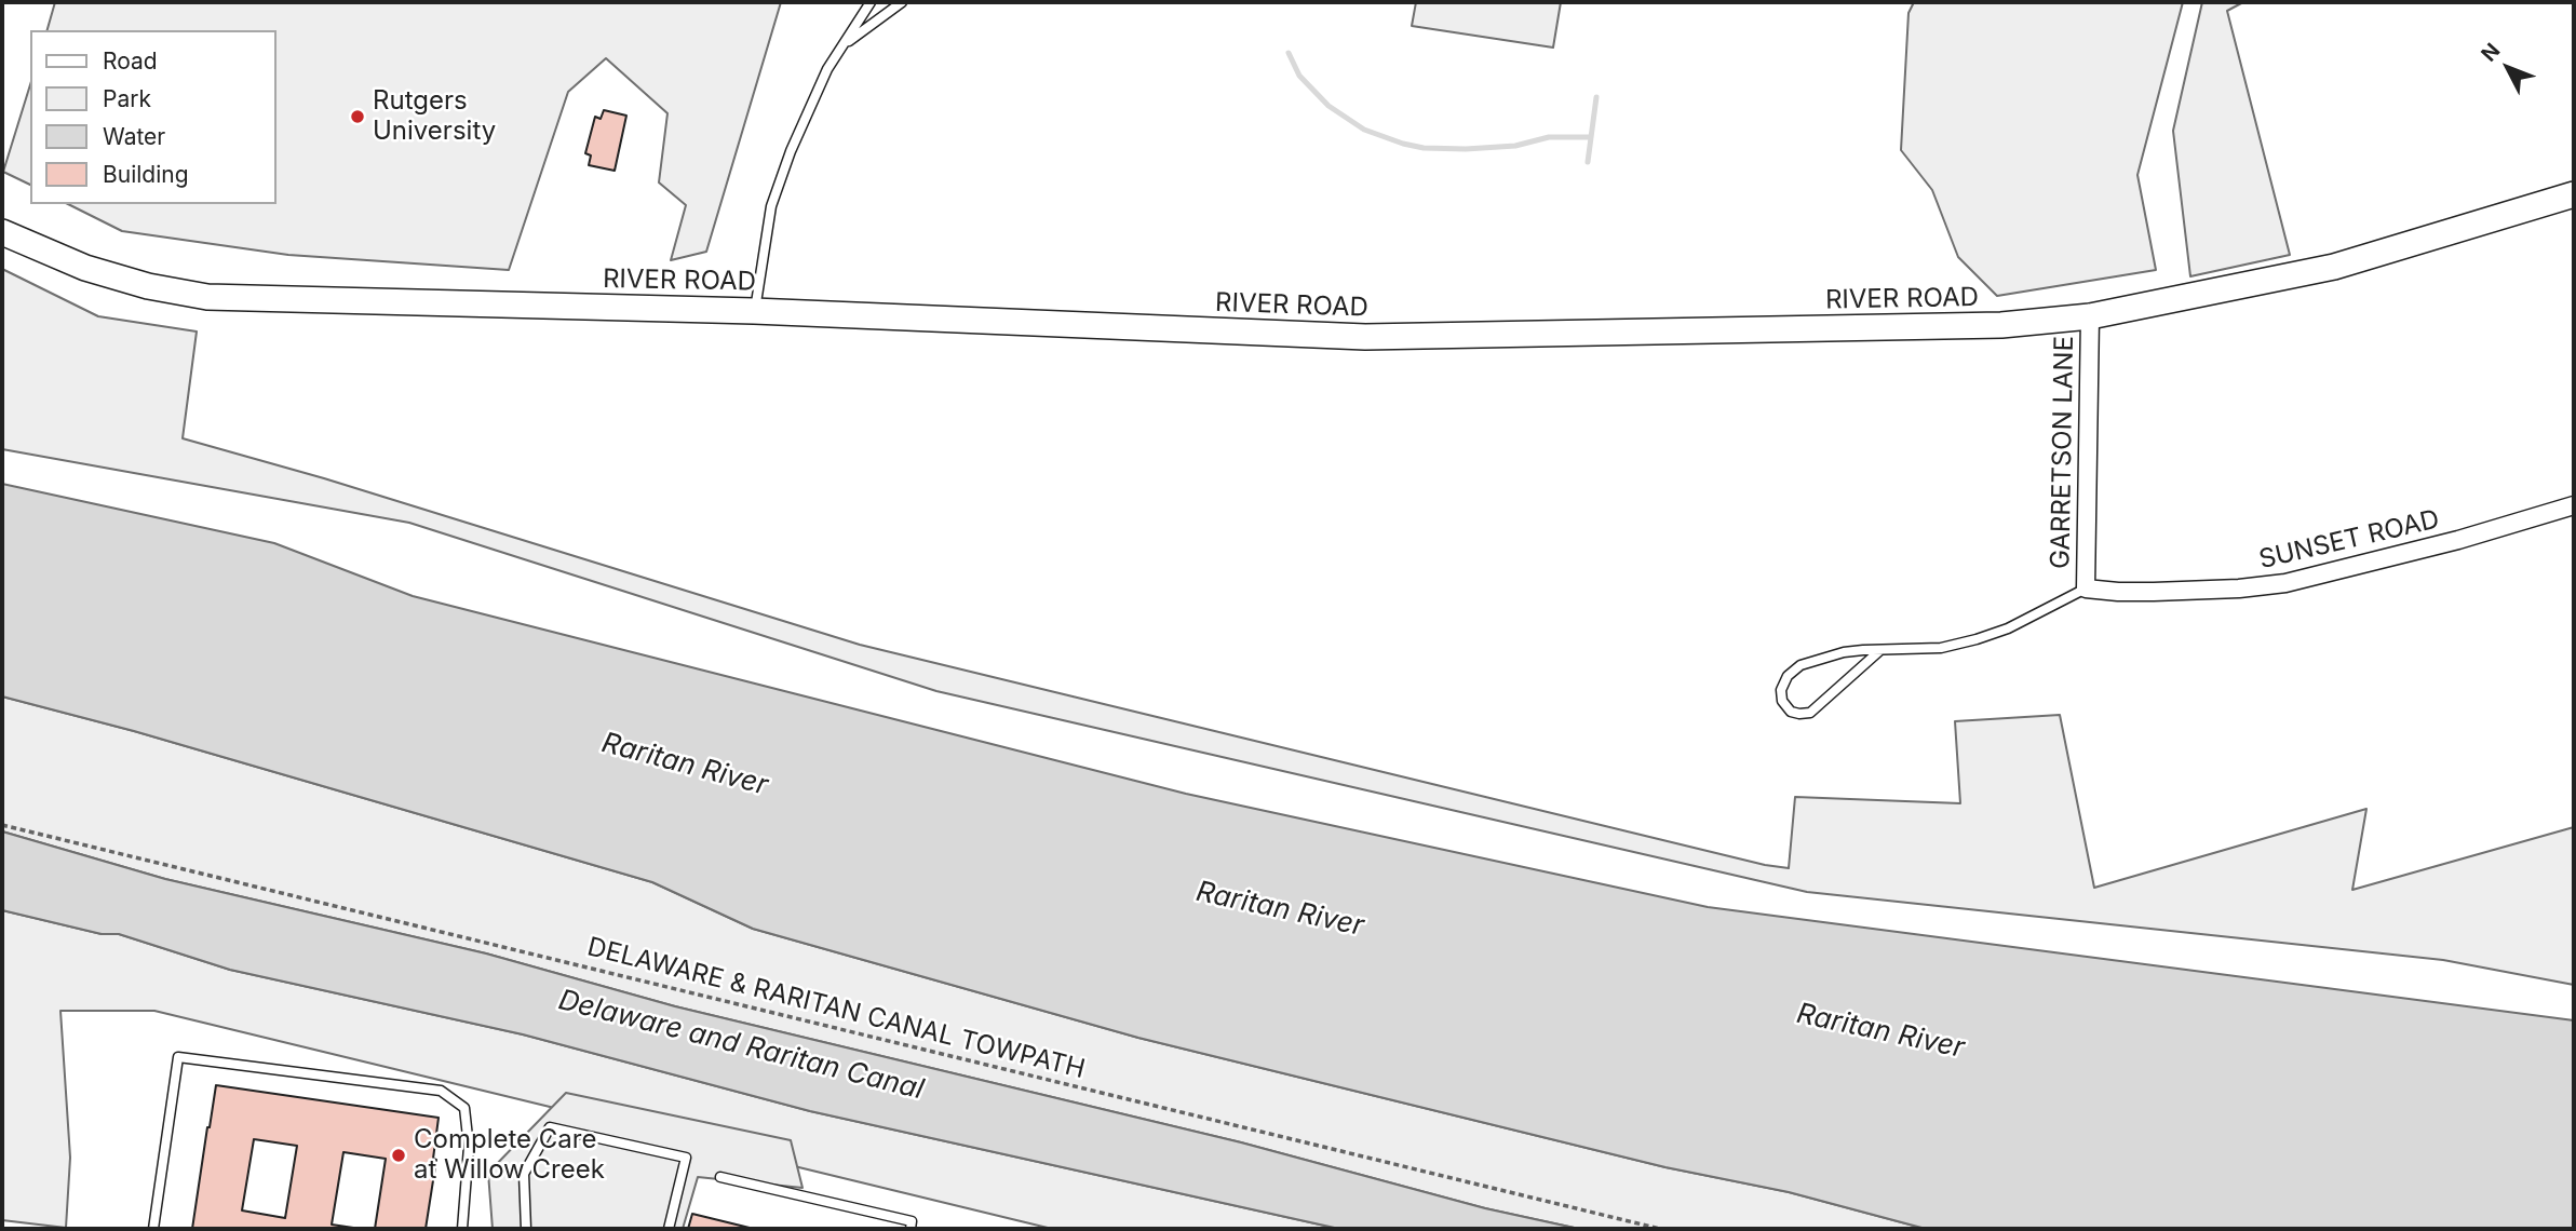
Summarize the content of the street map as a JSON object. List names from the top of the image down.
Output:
{
  "streets": {
    "main road": ["RIVER ROAD"],
    "street": ["GARRETSON LANE", "SUNSET ROAD"],
    "path": ["DELAWARE & RARITAN CANAL TOWPATH"]
  },
  "crossings": [
    ["RIVER ROAD", "GARRETSON LANE"],
    ["GARRETSON LANE", "SUNSET ROAD"]
  ],
  "water": ["Raritan River", "Delaware and Raritan Canal"],
  "places": ["Rutgers University", "Complete Care at Willow Creek"],
  "legend": [
    "Road",
    "Park",
    "Water",
    "Building"
  ],
  "north": "top left"
}
